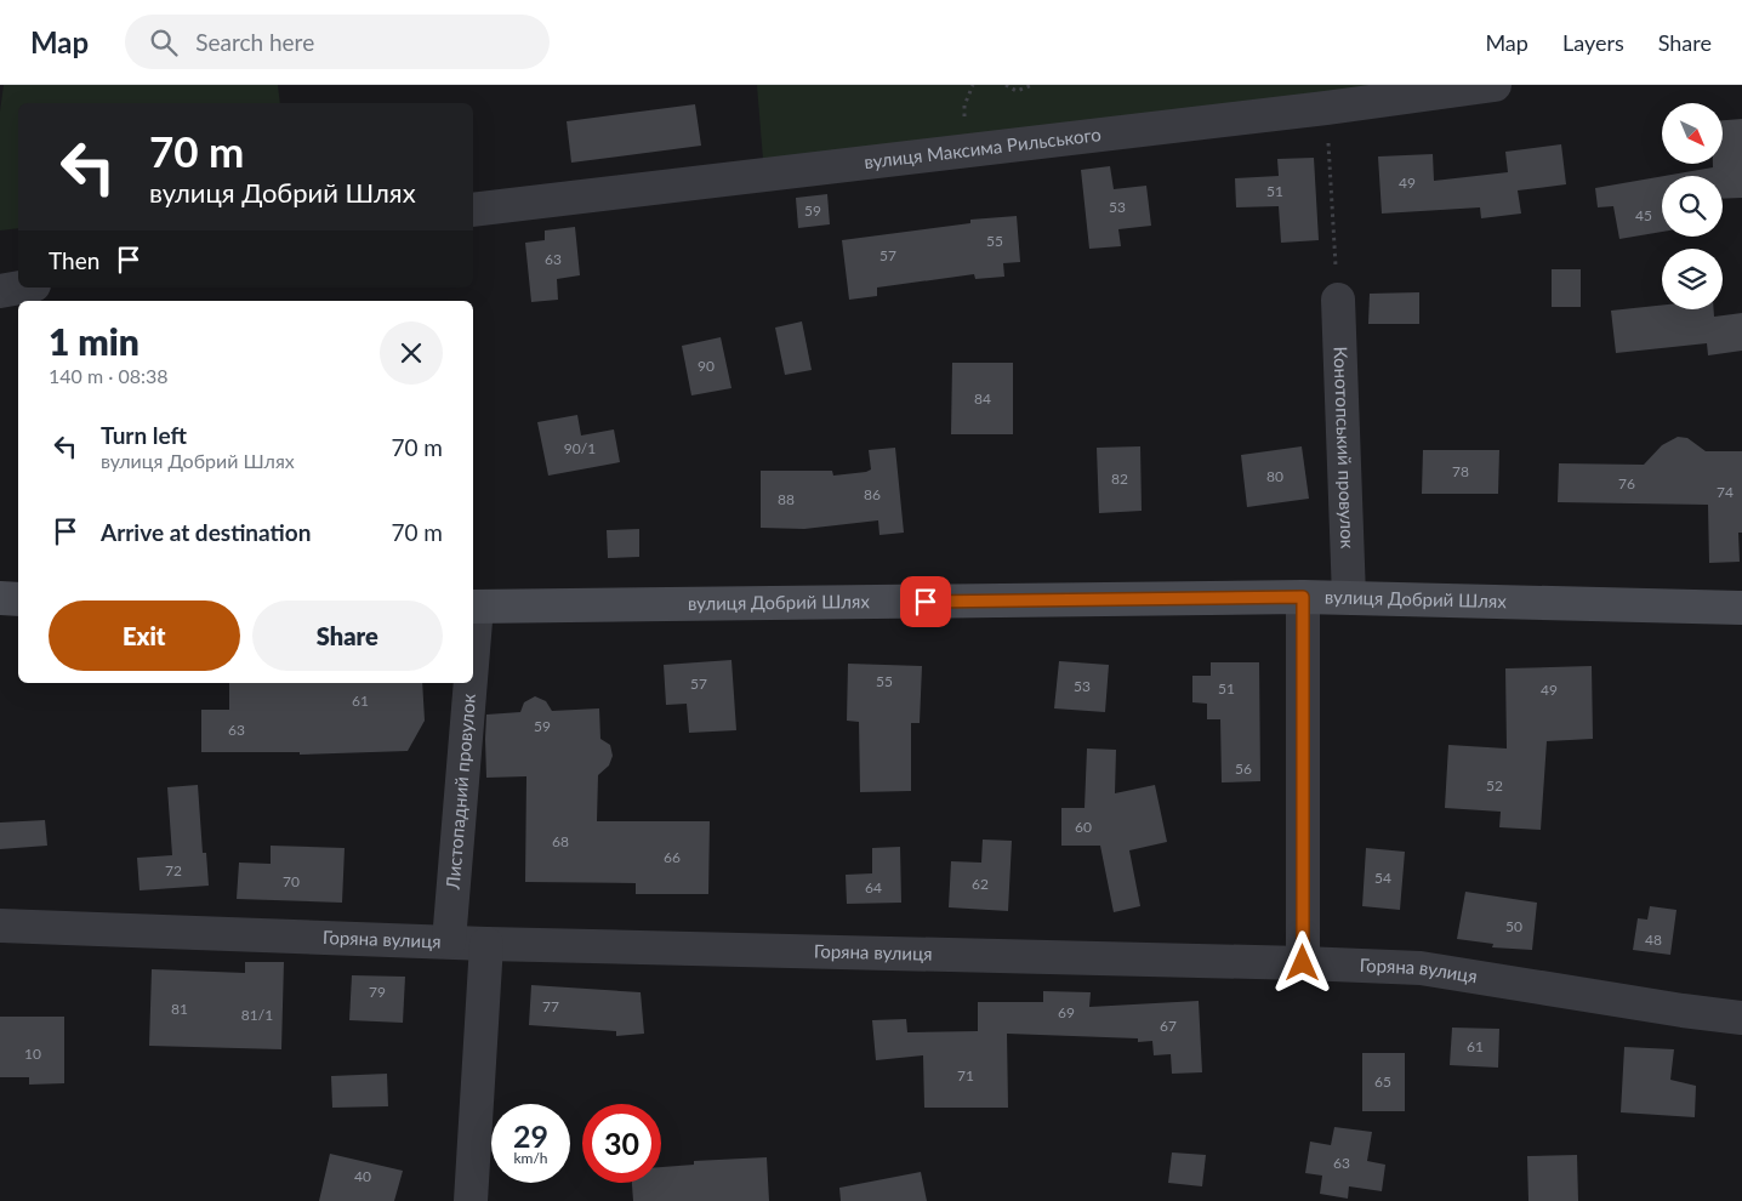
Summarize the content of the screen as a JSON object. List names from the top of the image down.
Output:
{
  "streets": {
    "street": [
      "вулиця Максима Рильського",
      "Конотопський провулок",
      "вулиця Добрий Шлях",
      "Листопадний провулок",
      "Горяна вулиця"
    ]
  },
  "crossings": [
    ["Конотопський провулок", "вулиця Добрий Шлях"],
    ["Листопадний провулок", "Горяна вулиця"]
  ],
  "house_numbers": [
    "49",
    "51",
    "53",
    "59",
    "45",
    "55",
    "57",
    "63",
    "90",
    "84",
    "90/1",
    "78",
    "80",
    "82",
    "76",
    "74",
    "86",
    "88",
    "55",
    "57",
    "53",
    "51",
    "49",
    "61",
    "59",
    "63",
    "56",
    "52",
    "60",
    "68",
    "66",
    "72",
    "54",
    "70",
    "62",
    "64",
    "50",
    "48",
    "79",
    "77",
    "81",
    "69",
    "81/1",
    "67",
    "61",
    "10",
    "71",
    "65",
    "63",
    "40"
  ],
  "north": "bottom right",
  "page": {
    "header": "Map",
    "search": "Search here",
    "nav": ["Map", "Layers", "Share"],
    "turn": ["70 m", "вулиця Добрий Шлях"],
    "then": "Then",
    "heading": ["1 min", "140 m · 08:38"],
    "list": [
      {
        "name": "Turn left",
        "note": "вулиця Добрий Шлях",
        "value": "70 m"
      },
      {
        "name": "Arrive at destination",
        "value": "70 m"
      }
    ],
    "buttons": ["Exit", "Share"],
    "speed": "29 km/h",
    "limit": "30"
  }
}
